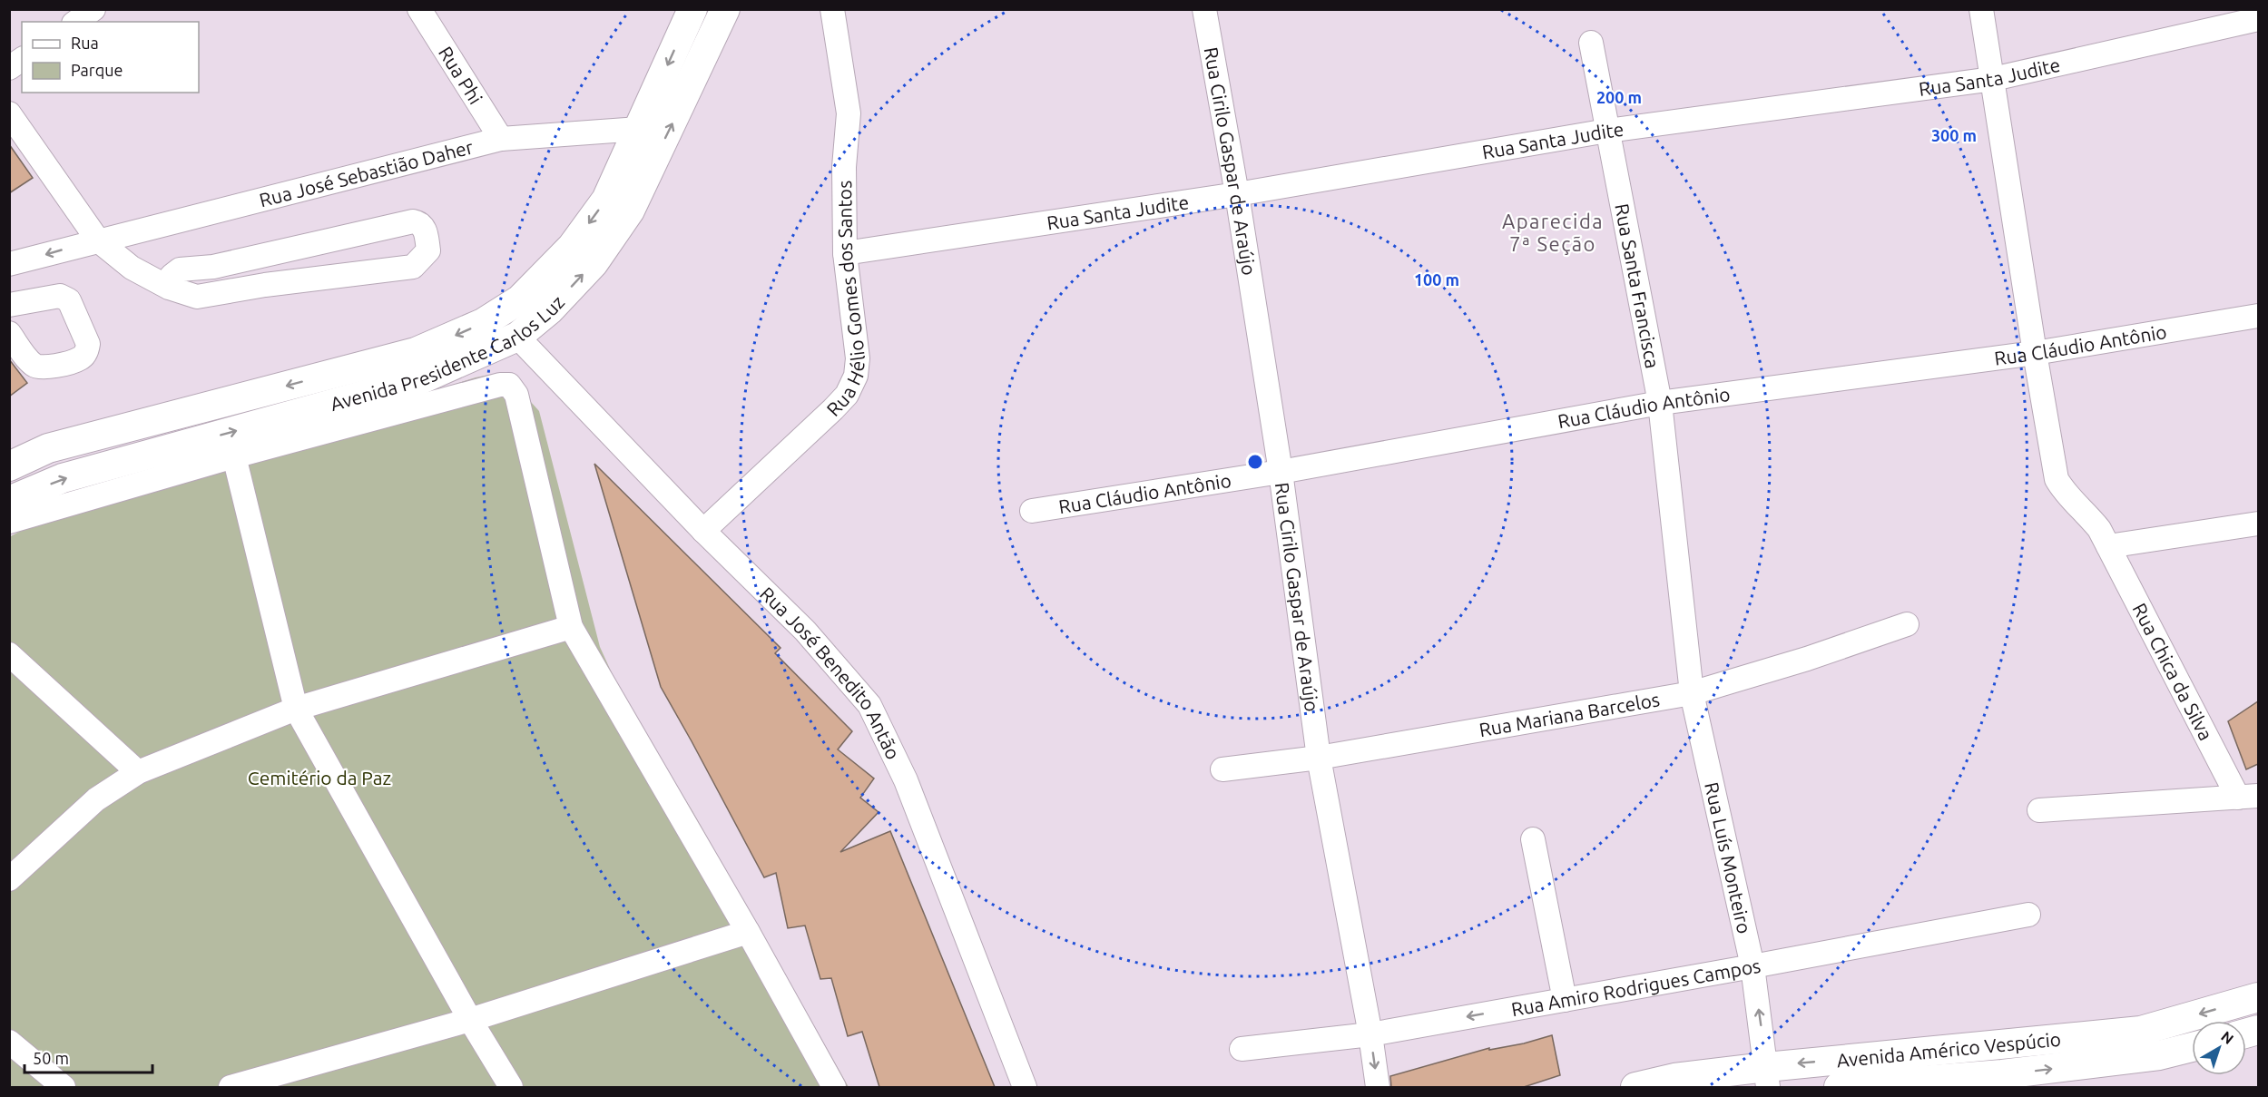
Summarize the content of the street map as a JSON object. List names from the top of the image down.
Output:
{
  "streets": {
    "main road": ["Avenida Presidente Carlos Luz", "Avenida Américo Vespúcio"],
    "street": [
      "Rua Phi",
      "Rua Santa Judite",
      "Rua Cirilo Gaspar de Araújo",
      "Rua José Sebastião Daher",
      "Rua Santa Francisca",
      "Rua Hélio Gomes dos Santos",
      "Rua Cláudio Antônio",
      "Rua Chica da Silva",
      "Rua José Benedito Antão",
      "Rua Mariana Barcelos",
      "Rua Luís Monteiro",
      "Rua Amiro Rodrigues Campos"
    ]
  },
  "crossings": [
    ["Rua Phi", "Rua José Sebastião Daher"],
    ["Rua Santa Judite", "Rua Cirilo Gaspar de Araújo"],
    ["Rua Santa Judite", "Rua Santa Francisca"],
    ["Rua Santa Judite", "Rua Hélio Gomes dos Santos"],
    ["Rua Santa Judite", "Rua Chica da Silva"],
    ["Rua Cirilo Gaspar de Araújo", "Rua Cláudio Antônio"],
    ["Rua Cirilo Gaspar de Araújo", "Rua Mariana Barcelos"],
    ["Rua Cirilo Gaspar de Araújo", "Rua Amiro Rodrigues Campos"],
    ["Rua José Sebastião Daher", "Avenida Presidente Carlos Luz"],
    ["Rua Santa Francisca", "Rua Cláudio Antônio"],
    ["Rua Santa Francisca", "Rua Mariana Barcelos"],
    ["Rua Santa Francisca", "Rua Luís Monteiro"],
    ["Rua Hélio Gomes dos Santos", "Rua José Benedito Antão"],
    ["Rua Cláudio Antônio", "Rua Chica da Silva"],
    ["Avenida Presidente Carlos Luz", "Rua José Benedito Antão"],
    ["Rua Mariana Barcelos", "Rua Luís Monteiro"],
    ["Rua Luís Monteiro", "Rua Amiro Rodrigues Campos"],
    ["Rua Luís Monteiro", "Avenida Américo Vespúcio"]
  ],
  "districts": ["Aparecida 7ª Seção"],
  "parks": ["Cemitério da Paz"],
  "legend": ["Rua", "Parque"],
  "scale_bar": "50 m",
  "north": "top right",
  "rings": ["200 m", "300 m", "100 m"]
}
